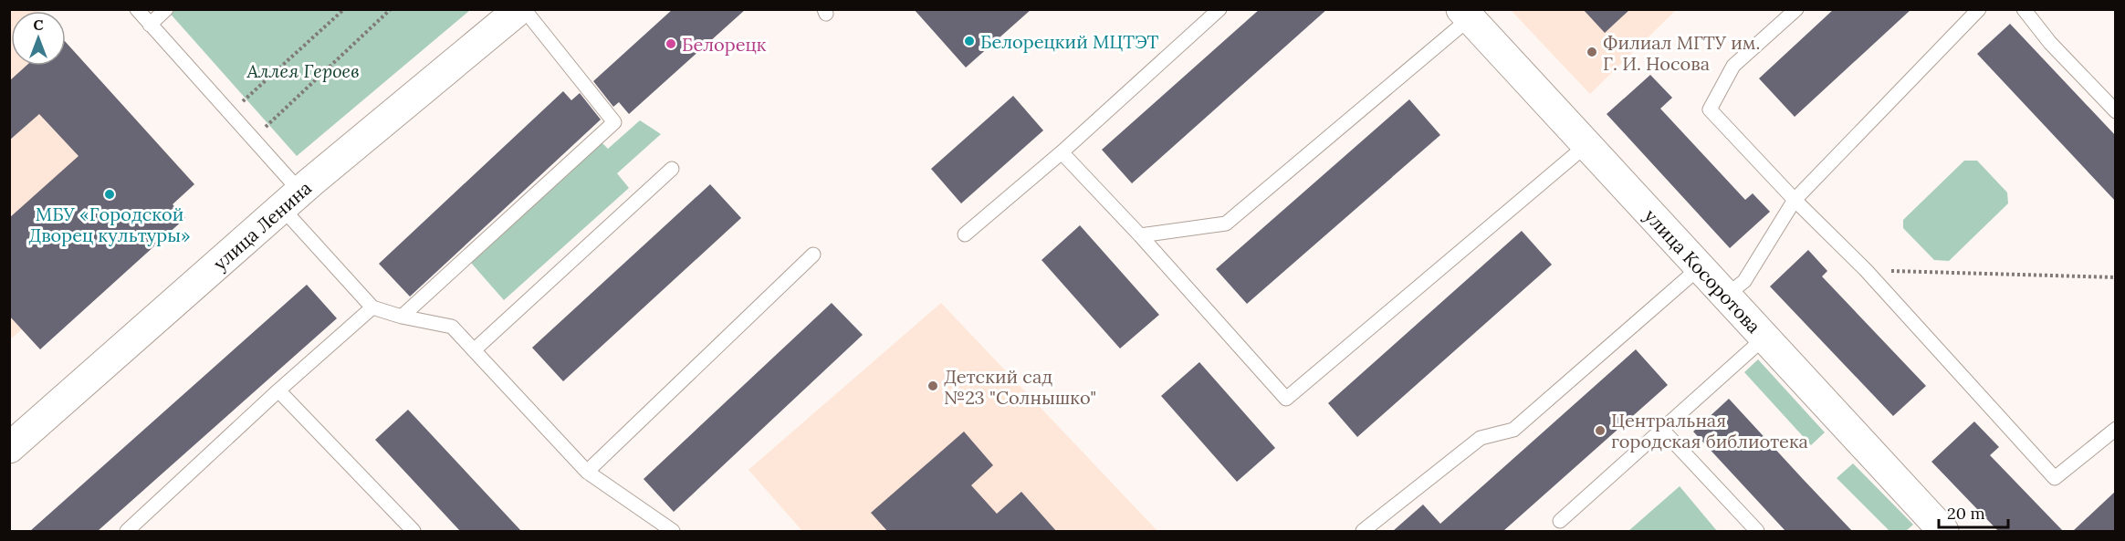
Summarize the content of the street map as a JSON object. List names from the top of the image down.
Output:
{
  "streets": {
    "street": ["улица Ленина", "улица Косоротова"]
  },
  "parks": ["Аллея Героев"],
  "places": [
    "Белорецкий МЦТЭТ",
    "Белорецк",
    "Филиал МГТУ им. Г. И. Носова",
    "МБУ «Городской Дворец культуры»",
    "Детский сад №23 \"Солнышко\"",
    "Центральная городская библиотека"
  ],
  "scale_bar": "20 m",
  "north": "top"
}
